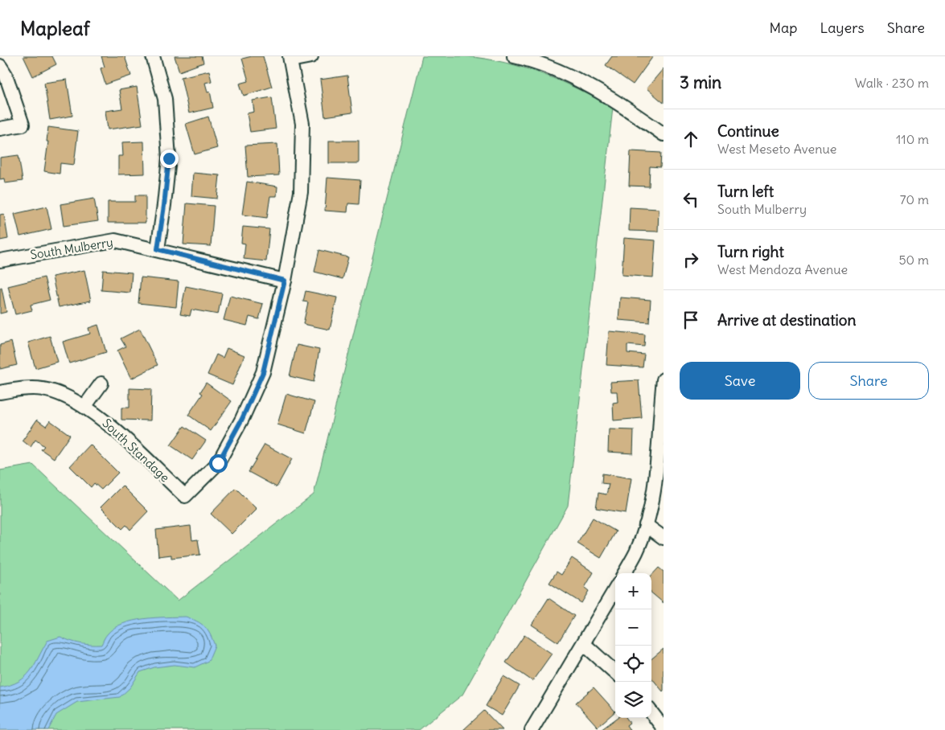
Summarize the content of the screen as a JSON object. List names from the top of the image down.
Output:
{
  "streets": {
    "street": ["South Mulberry", "South Standage"]
  },
  "crossings": [
    ["South Mulberry", "South Standage"]
  ],
  "page": {
    "header": "Mapleaf",
    "nav": ["Map", "Layers", "Share"],
    "heading": ["3 min", "Walk · 230 m"],
    "list": [
      ["Continue", "West Meseto Avenue", "110 m"],
      ["Turn left", "South Mulberry", "70 m"],
      ["Turn right", "West Mendoza Avenue", "50 m"],
      "Arrive at destination"
    ],
    "buttons": ["Save", "Share"],
    "map_buttons": ["+", "−"]
  }
}
